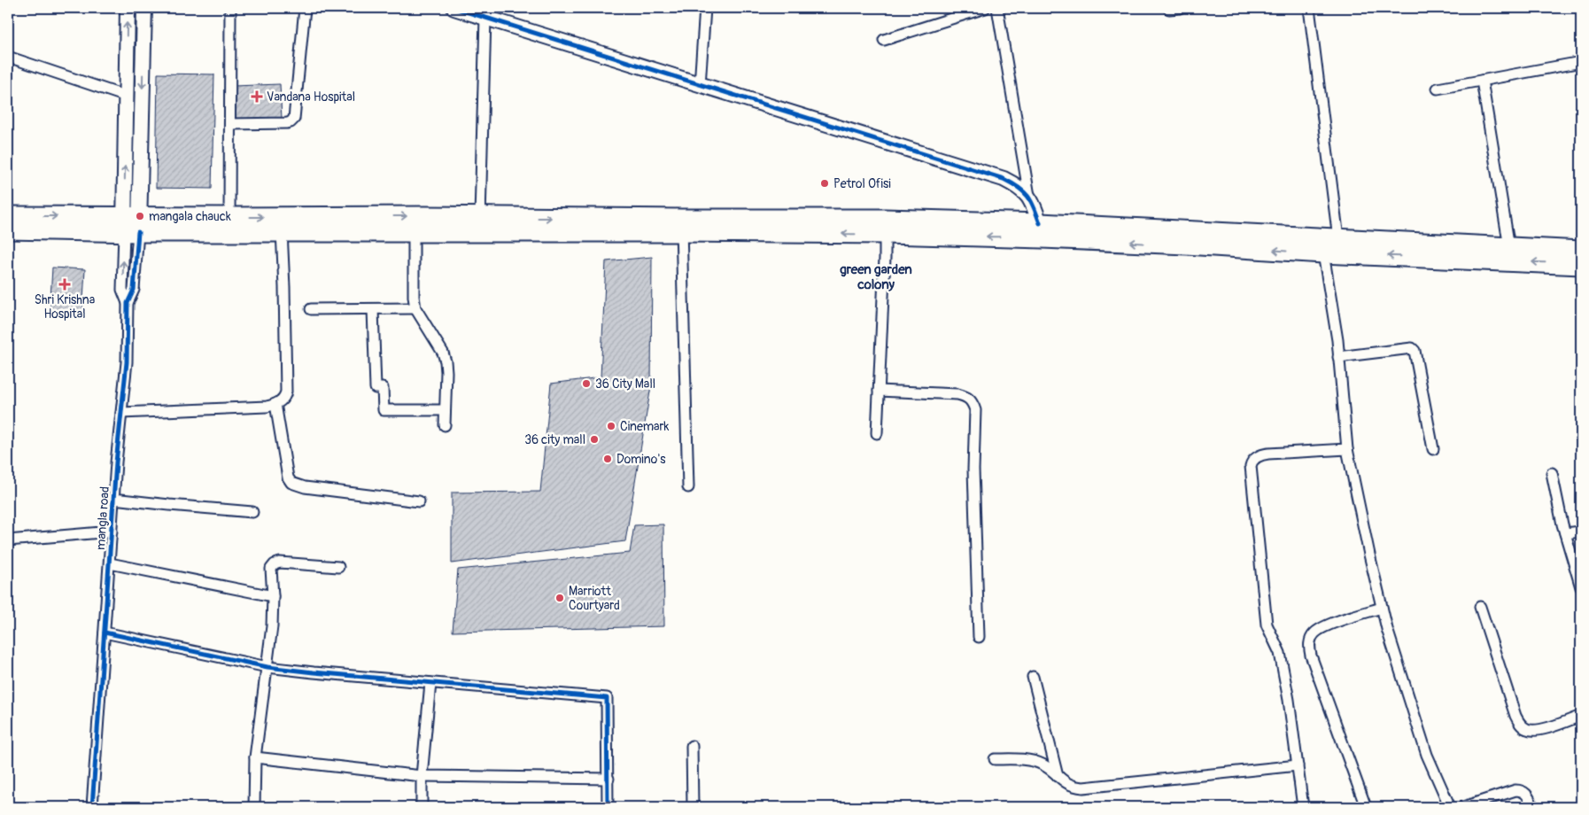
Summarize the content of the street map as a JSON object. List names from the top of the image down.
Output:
{
  "streets": {
    "street": ["mangla road"]
  },
  "districts": ["green garden colony"],
  "places": {
    "health": ["Vandana Hospital", "Shri Krishna Hospital"],
    "other": [
      "Petrol Ofisi",
      "mangala chauck",
      "36 City Mall",
      "Cinemark",
      "36 city mall",
      "Domino's",
      "Marriott Courtyard"
    ]
  }
}
